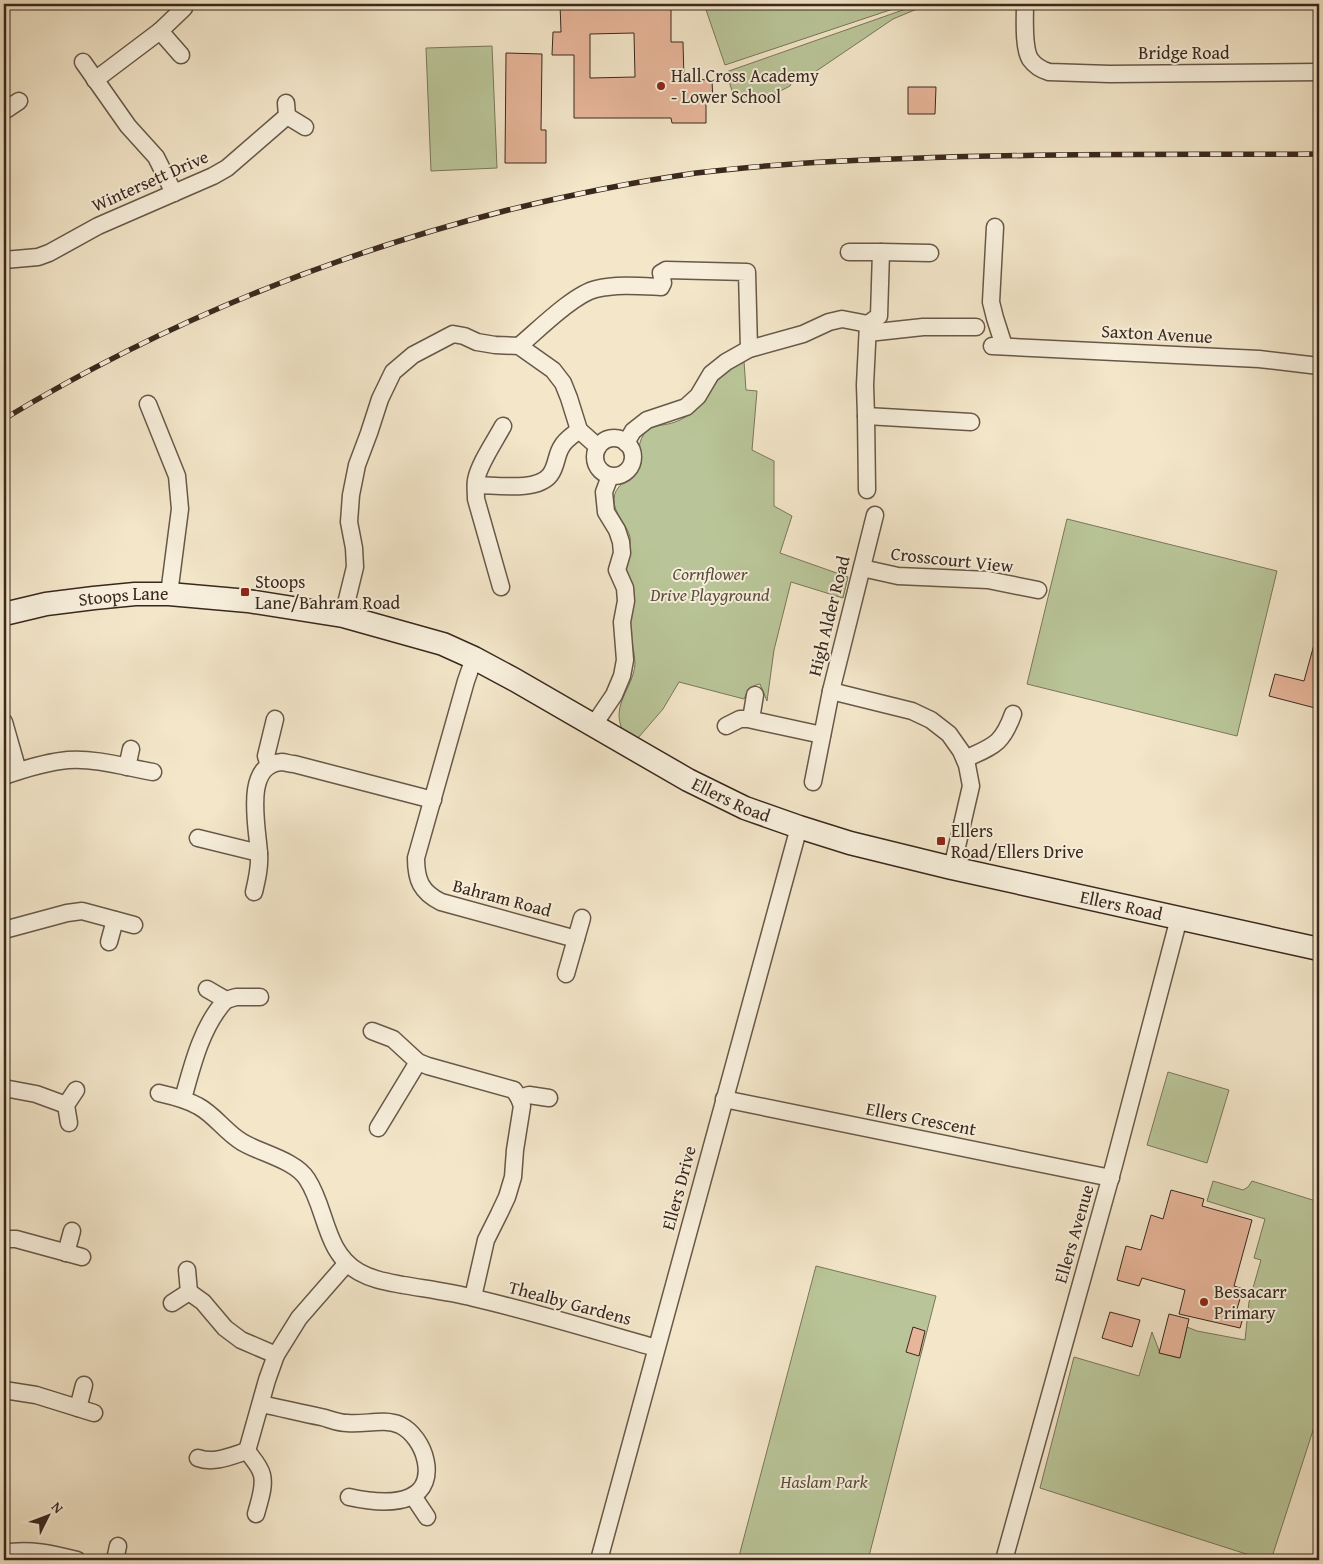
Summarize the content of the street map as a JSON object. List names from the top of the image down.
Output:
{
  "streets": {
    "street": [
      "Bridge Road",
      "Wintersett Drive",
      "Saxton Avenue",
      "Crosscourt View",
      "Stoops Lane",
      "High Alder Road",
      "Ellers Road",
      "Bahram Road",
      "Ellers Crescent",
      "Ellers Drive",
      "Ellers Avenue",
      "Thealby Gardens"
    ]
  },
  "crossings": [
    ["Crosscourt View", "High Alder Road"],
    ["Stoops Lane", "Ellers Road"],
    ["High Alder Road", "Ellers Road"],
    ["Ellers Road", "Bahram Road"],
    ["Ellers Road", "Ellers Drive"],
    ["Ellers Road", "Ellers Avenue"],
    ["Ellers Crescent", "Ellers Drive"],
    ["Ellers Crescent", "Ellers Avenue"],
    ["Ellers Drive", "Thealby Gardens"]
  ],
  "parks": ["Cornflower Drive Playground", "Haslam Park"],
  "places": {
    "other": ["Hall Cross Academy - Lower School", "Bessacarr Primary"],
    "transit": ["Stoops Lane/Bahram Road", "Ellers Road/Ellers Drive"]
  },
  "north": "top right"
}
